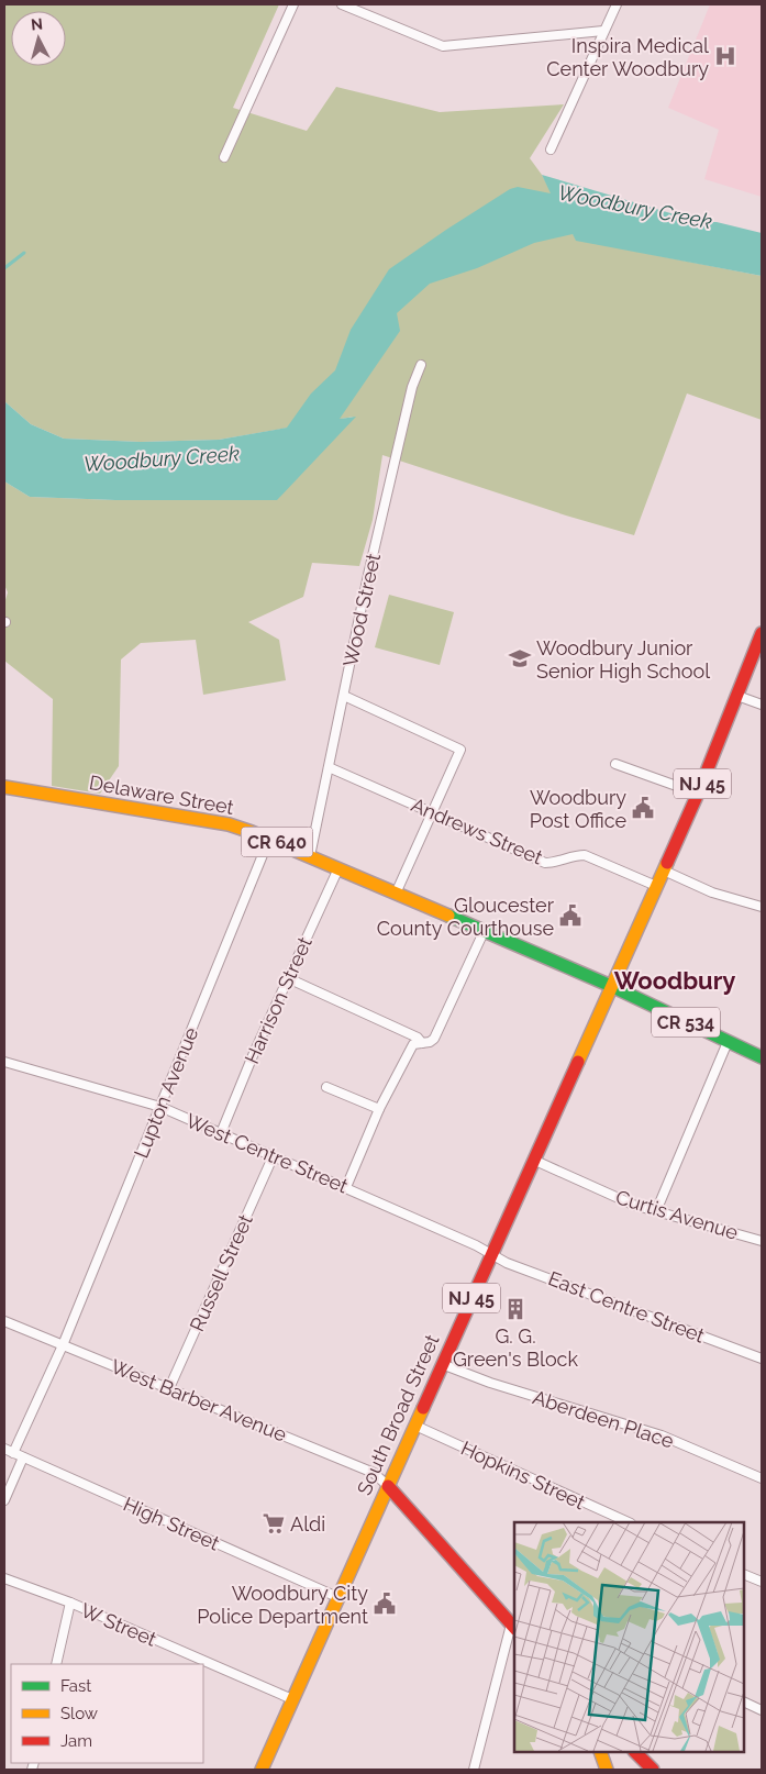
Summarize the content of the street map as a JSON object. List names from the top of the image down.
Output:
{
  "streets": {
    "main road": [
      "NJ 45",
      "Delaware Street",
      "CR 640",
      "CR 534",
      "South Broad Street"
    ],
    "street": [
      "Wood Street",
      "Andrews Street",
      "Harrison Street",
      "Lupton Avenue",
      "West Centre Street",
      "Curtis Avenue",
      "Russell Street",
      "East Centre Street",
      "West Barber Avenue",
      "Aberdeen Place",
      "Hopkins Street",
      "High Street",
      "W Street"
    ]
  },
  "crossings": [
    ["Wood Street", "Delaware Street"],
    ["Wood Street", "Andrews Street"],
    ["NJ 45", "Delaware Street"],
    ["NJ 45", "Andrews Street"],
    ["NJ 45", "CR 534"],
    ["NJ 45", "South Broad Street"],
    ["Delaware Street", "Harrison Street"],
    ["Delaware Street", "CR 534"],
    ["Delaware Street", "Lupton Avenue"],
    ["Delaware Street", "South Broad Street"],
    ["Harrison Street", "West Centre Street"],
    ["CR 534", "South Broad Street"],
    ["Lupton Avenue", "West Centre Street"],
    ["Lupton Avenue", "West Barber Avenue"],
    ["Lupton Avenue", "High Street"],
    ["West Centre Street", "Russell Street"],
    ["West Centre Street", "East Centre Street"],
    ["West Centre Street", "South Broad Street"],
    ["Curtis Avenue", "South Broad Street"],
    ["Russell Street", "West Barber Avenue"],
    ["East Centre Street", "South Broad Street"],
    ["West Barber Avenue", "South Broad Street"],
    ["South Broad Street", "Aberdeen Place"],
    ["South Broad Street", "Hopkins Street"],
    ["South Broad Street", "High Street"],
    ["South Broad Street", "W Street"]
  ],
  "districts": ["Woodbury"],
  "water": ["Woodbury Creek"],
  "places": {
    "hospital": ["Inspira Medical Center Woodbury"],
    "school or university": ["Woodbury Junior Senior High School"],
    "public building": ["Woodbury Post Office", "Gloucester County Courthouse", "Woodbury City Police Department"],
    "building": ["G. G. Green's Block"],
    "supermarket": ["Aldi"]
  },
  "legend": ["Fast", "Slow", "Jam"],
  "north": "top"
}
